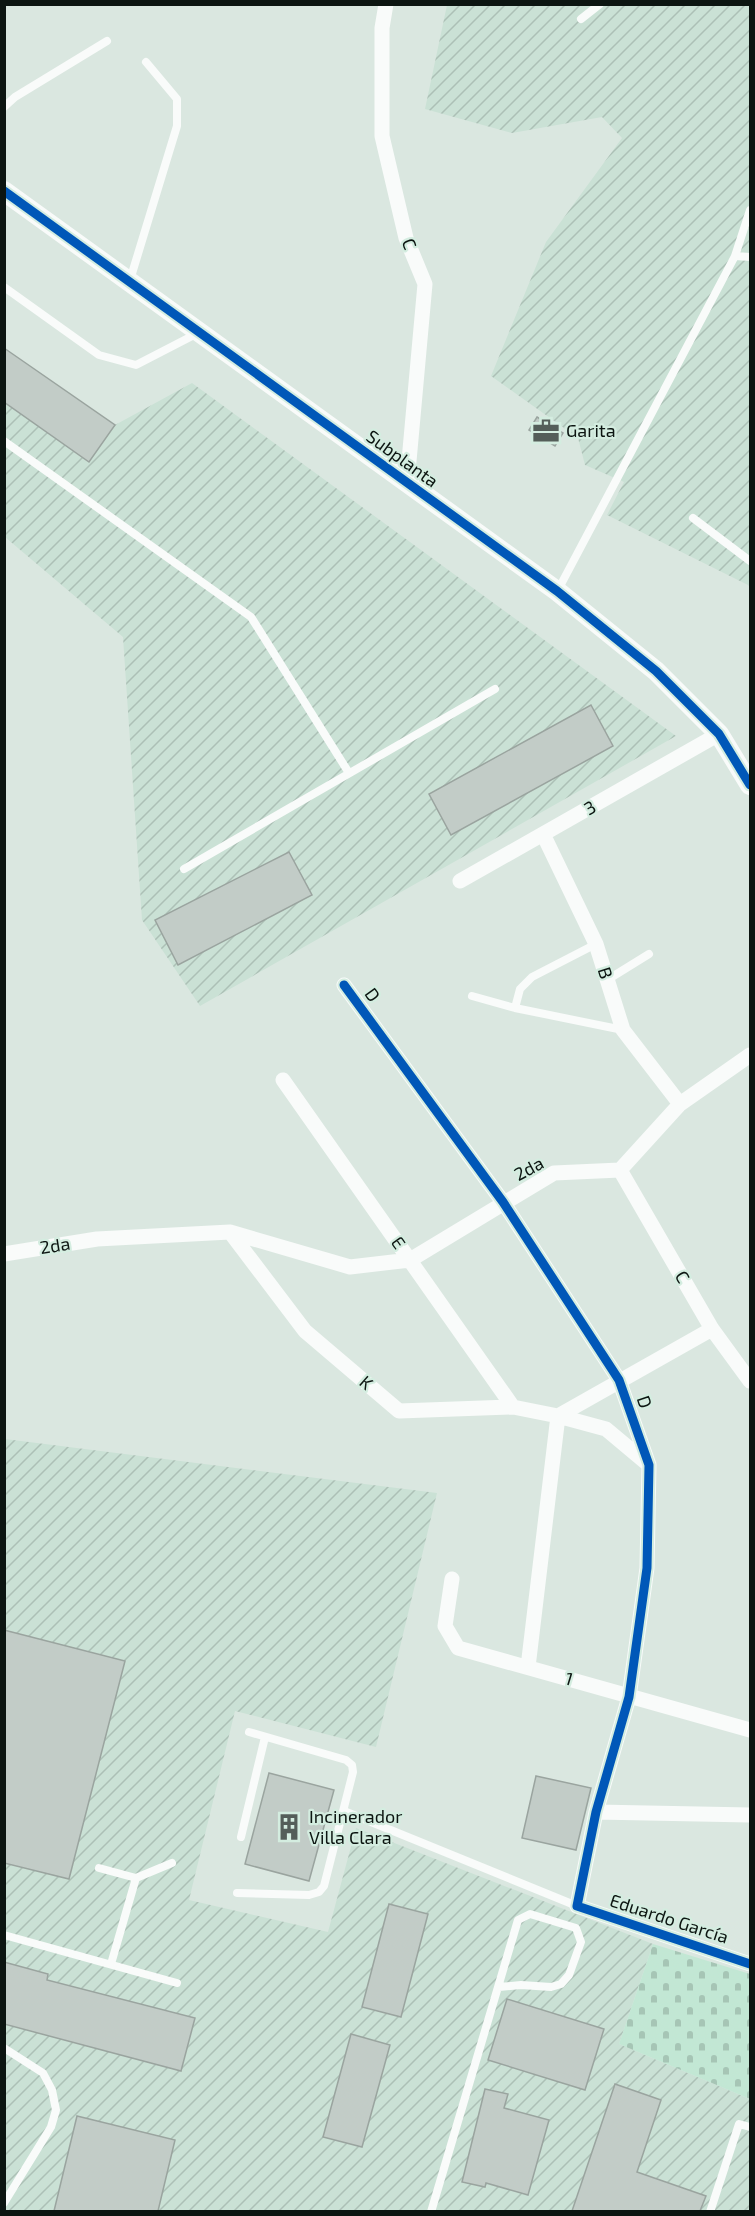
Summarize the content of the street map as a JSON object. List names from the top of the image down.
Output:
{
  "streets": {
    "street": [
      "C",
      "Subplanta",
      "3",
      "B",
      "D",
      "2da",
      "E",
      "K",
      "1",
      "Eduardo García"
    ]
  },
  "crossings": [
    ["C", "Subplanta"],
    ["C", "2da"],
    ["Subplanta", "3"],
    ["3", "B"],
    ["D", "2da"],
    ["D", "K"],
    ["D", "1"],
    ["D", "Eduardo García"],
    ["2da", "E"],
    ["2da", "K"],
    ["E", "K"]
  ],
  "places": {
    "office": ["Garita"],
    "building": ["Incinerador Villa Clara"]
  }
}
